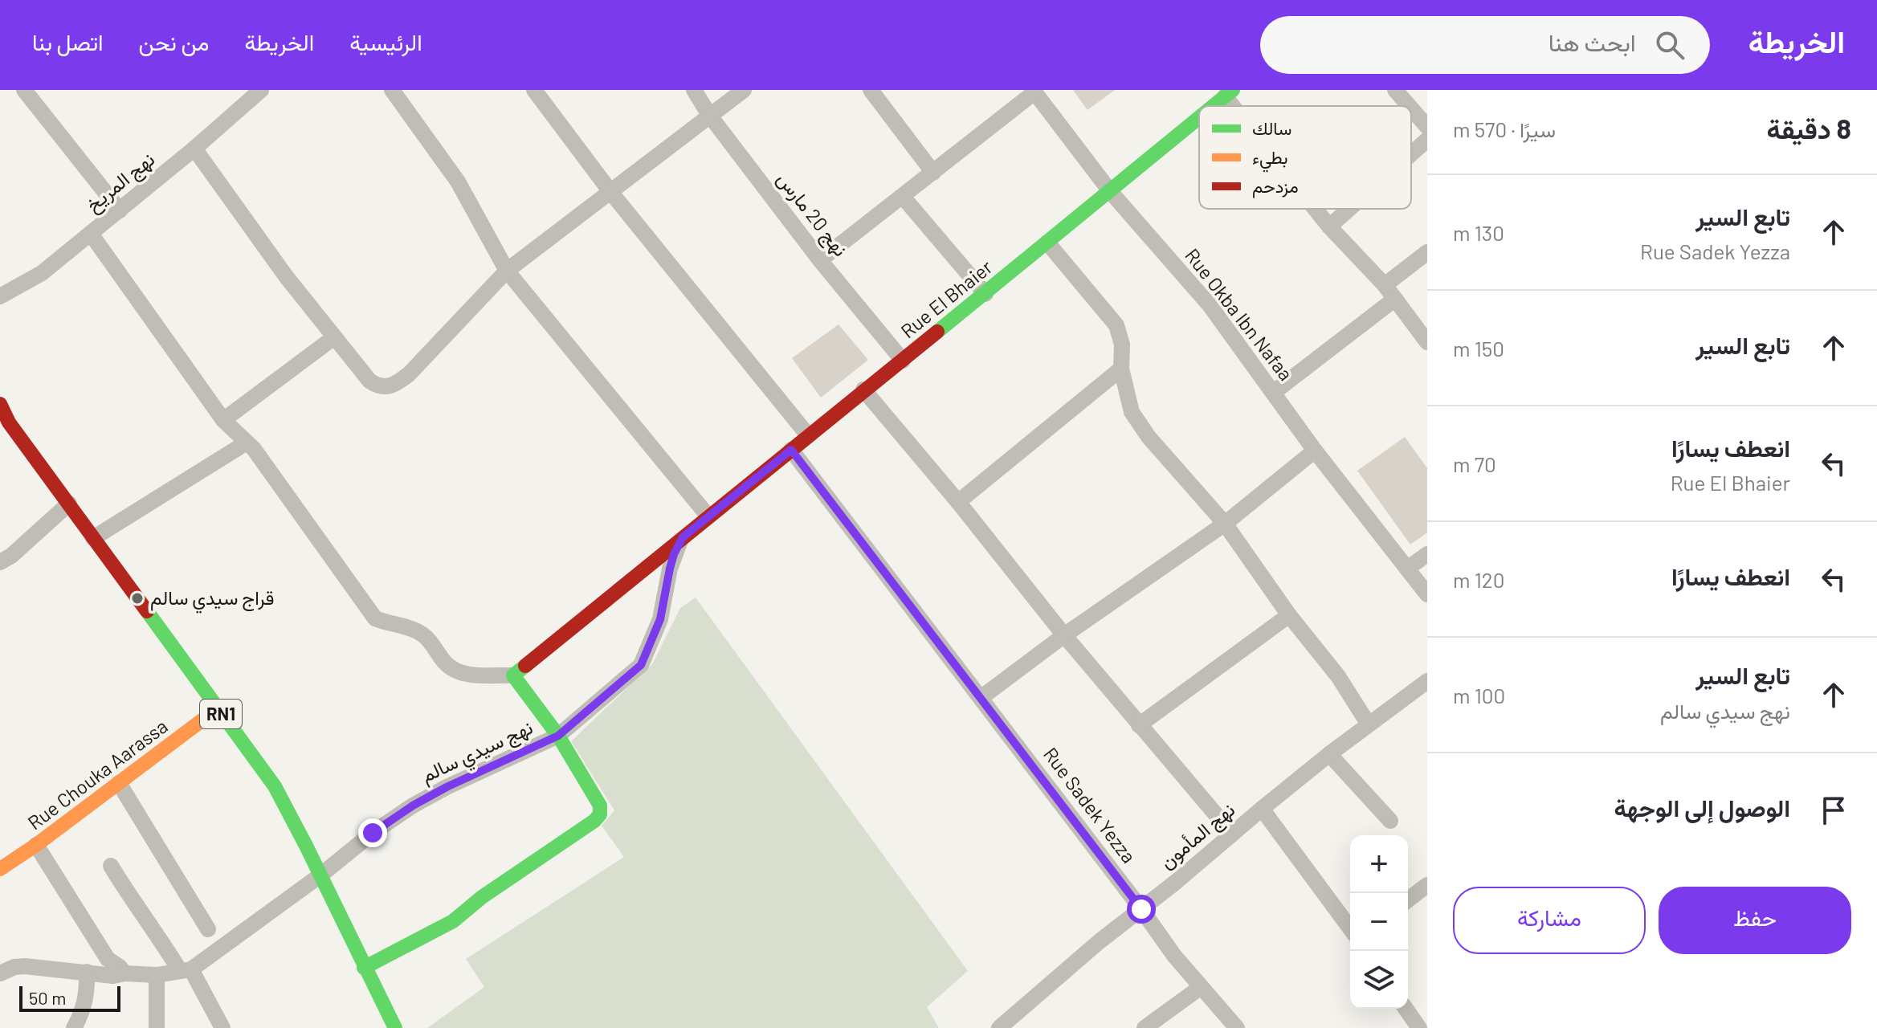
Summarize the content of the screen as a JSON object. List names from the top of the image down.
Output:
{
  "streets": {
    "street": [
      "نهج المريخ",
      "نهج 20 مارس",
      "Rue El Bhaier",
      "Rue Okba Ibn Nafaa",
      "RN1",
      "نهج سيدي سالم",
      "Rue Chouka Aarassa",
      "Rue Sadek Yezza",
      "نهج المأمون"
    ]
  },
  "crossings": [
    ["نهج 20 مارس", "Rue El Bhaier"],
    ["Rue El Bhaier", "Rue Okba Ibn Nafaa"],
    ["Rue El Bhaier", "نهج سيدي سالم"],
    ["Rue El Bhaier", "Rue Sadek Yezza"],
    ["RN1", "نهج سيدي سالم"],
    ["RN1", "Rue Chouka Aarassa"],
    ["Rue Sadek Yezza", "نهج المأمون"]
  ],
  "places": ["قراج سيدي سالم"],
  "legend": ["سالك", "بطيء", "مزدحم"],
  "scale_bar": "50 m",
  "page": {
    "header": "الخريطة",
    "search": "ابحث هنا",
    "nav": [
      "الرئيسية",
      "الخريطة",
      "من نحن",
      "اتصل بنا"
    ],
    "heading": ["8 دقيقة", "سيرًا · 570 m"],
    "list": [
      ["تابع السير", "Rue Sadek Yezza", "130 m"],
      ["تابع السير", "150 m"],
      ["انعطف يسارًا", "Rue El Bhaier", "70 m"],
      ["انعطف يسارًا", "120 m"],
      ["تابع السير", "نهج سيدي سالم", "100 m"],
      "الوصول إلى الوجهة"
    ],
    "map_buttons": ["+", "−"],
    "buttons": ["حفظ", "مشاركة"],
    "scale": "50 m"
  }
}
